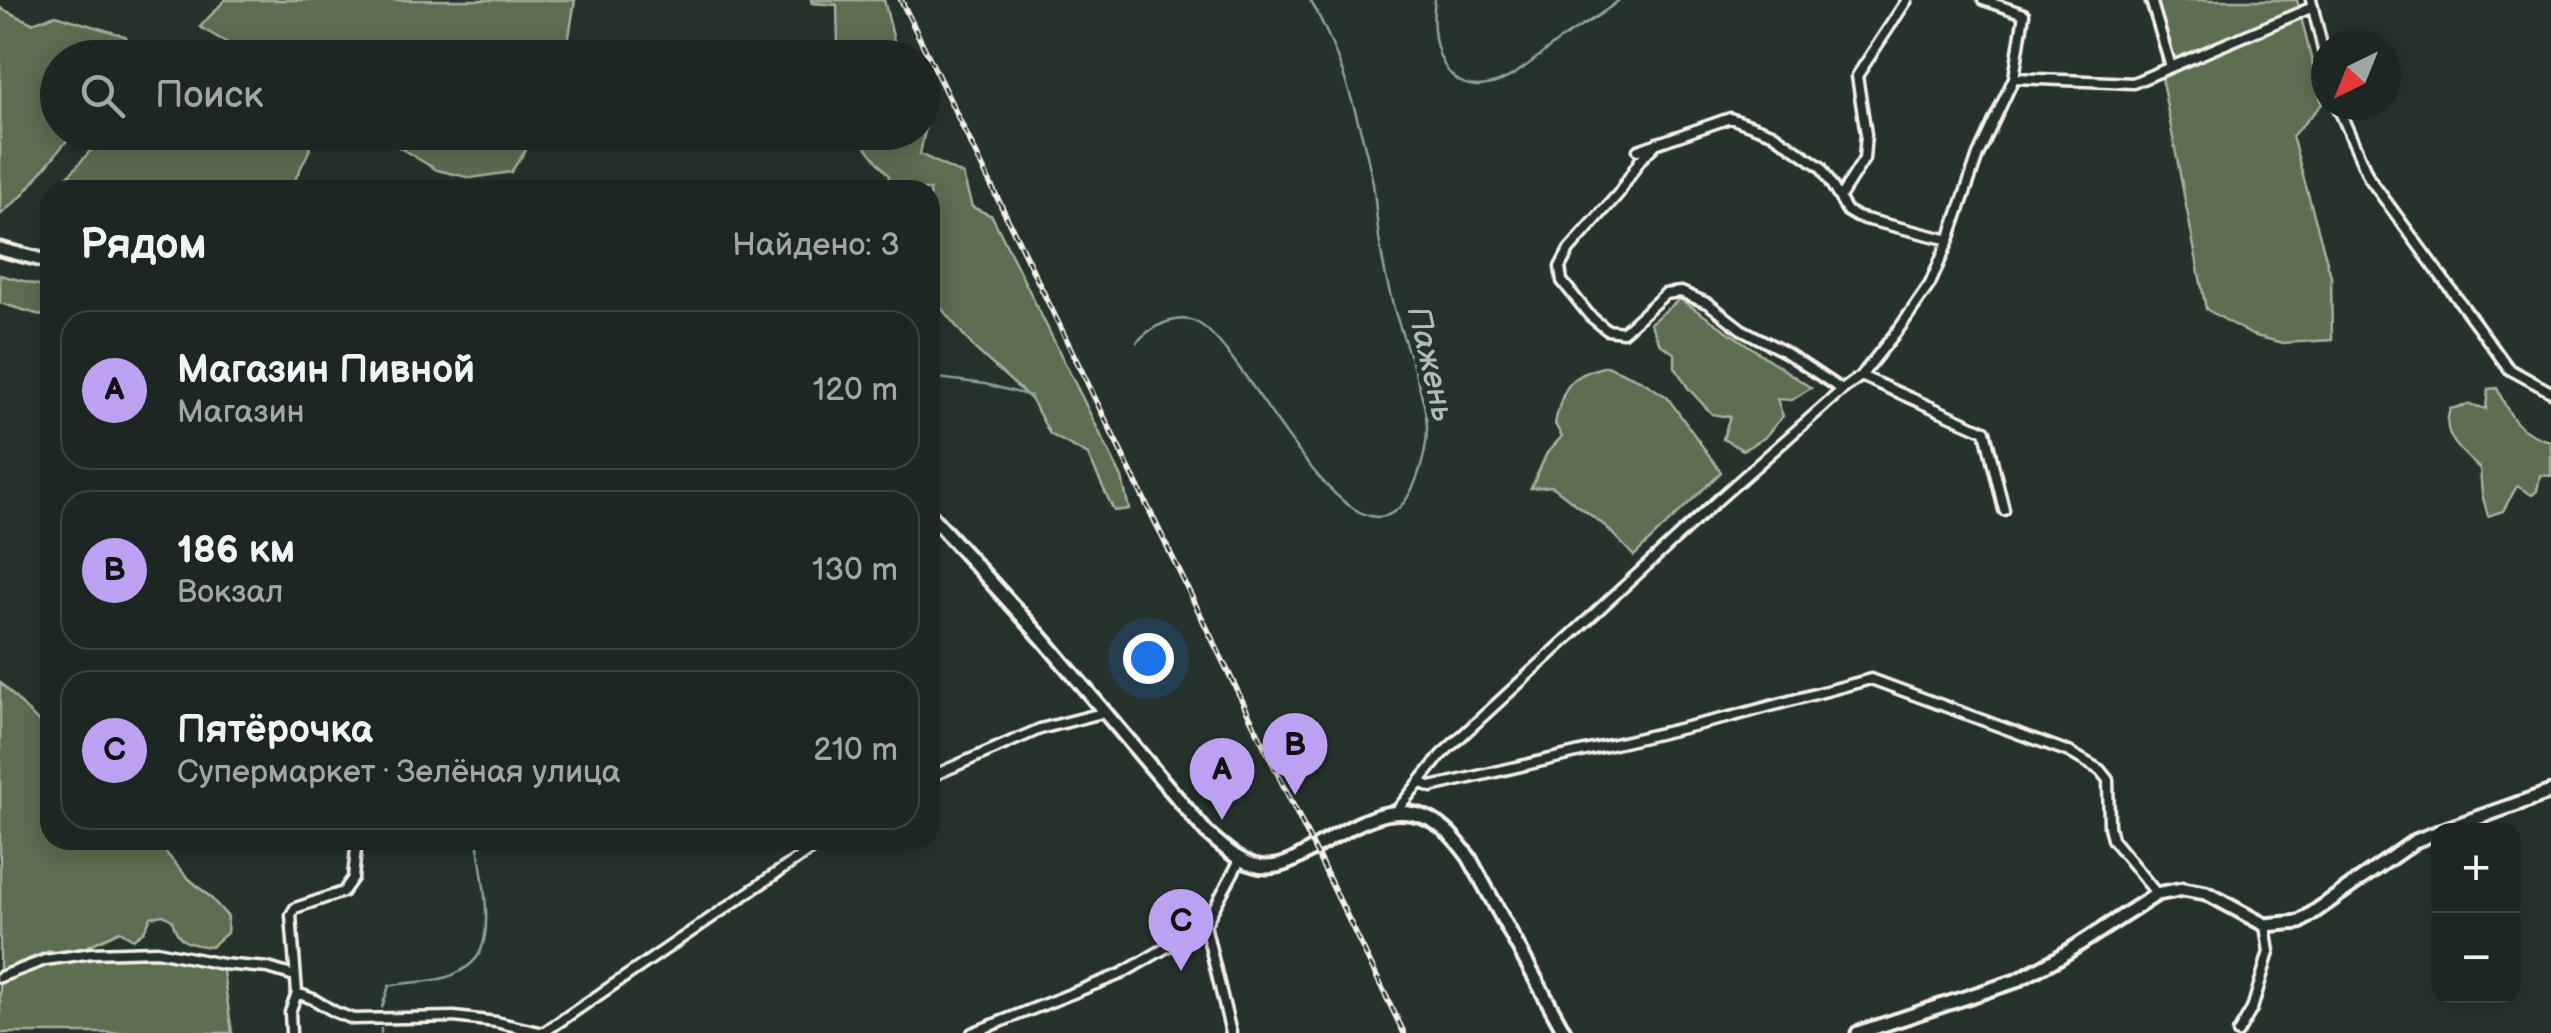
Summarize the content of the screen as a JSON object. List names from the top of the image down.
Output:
{
  "water": ["Пажень"],
  "north": "bottom left",
  "page": {
    "search": "Поиск",
    "heading": ["Рядом", "Найдено: 3"],
    "list": [
      {
        "mark": "A",
        "name": "Магазин Пивной",
        "note": "Магазин",
        "value": "120 m"
      },
      {
        "mark": "B",
        "name": "186 км",
        "note": "Вокзал",
        "value": "130 m"
      },
      {
        "mark": "C",
        "name": "Пятёрочка",
        "note": "Супермаркет · Зелёная улица",
        "value": "210 m"
      }
    ],
    "pins": ["B", "A", "C"],
    "map_buttons": ["+", "−"]
  }
}
